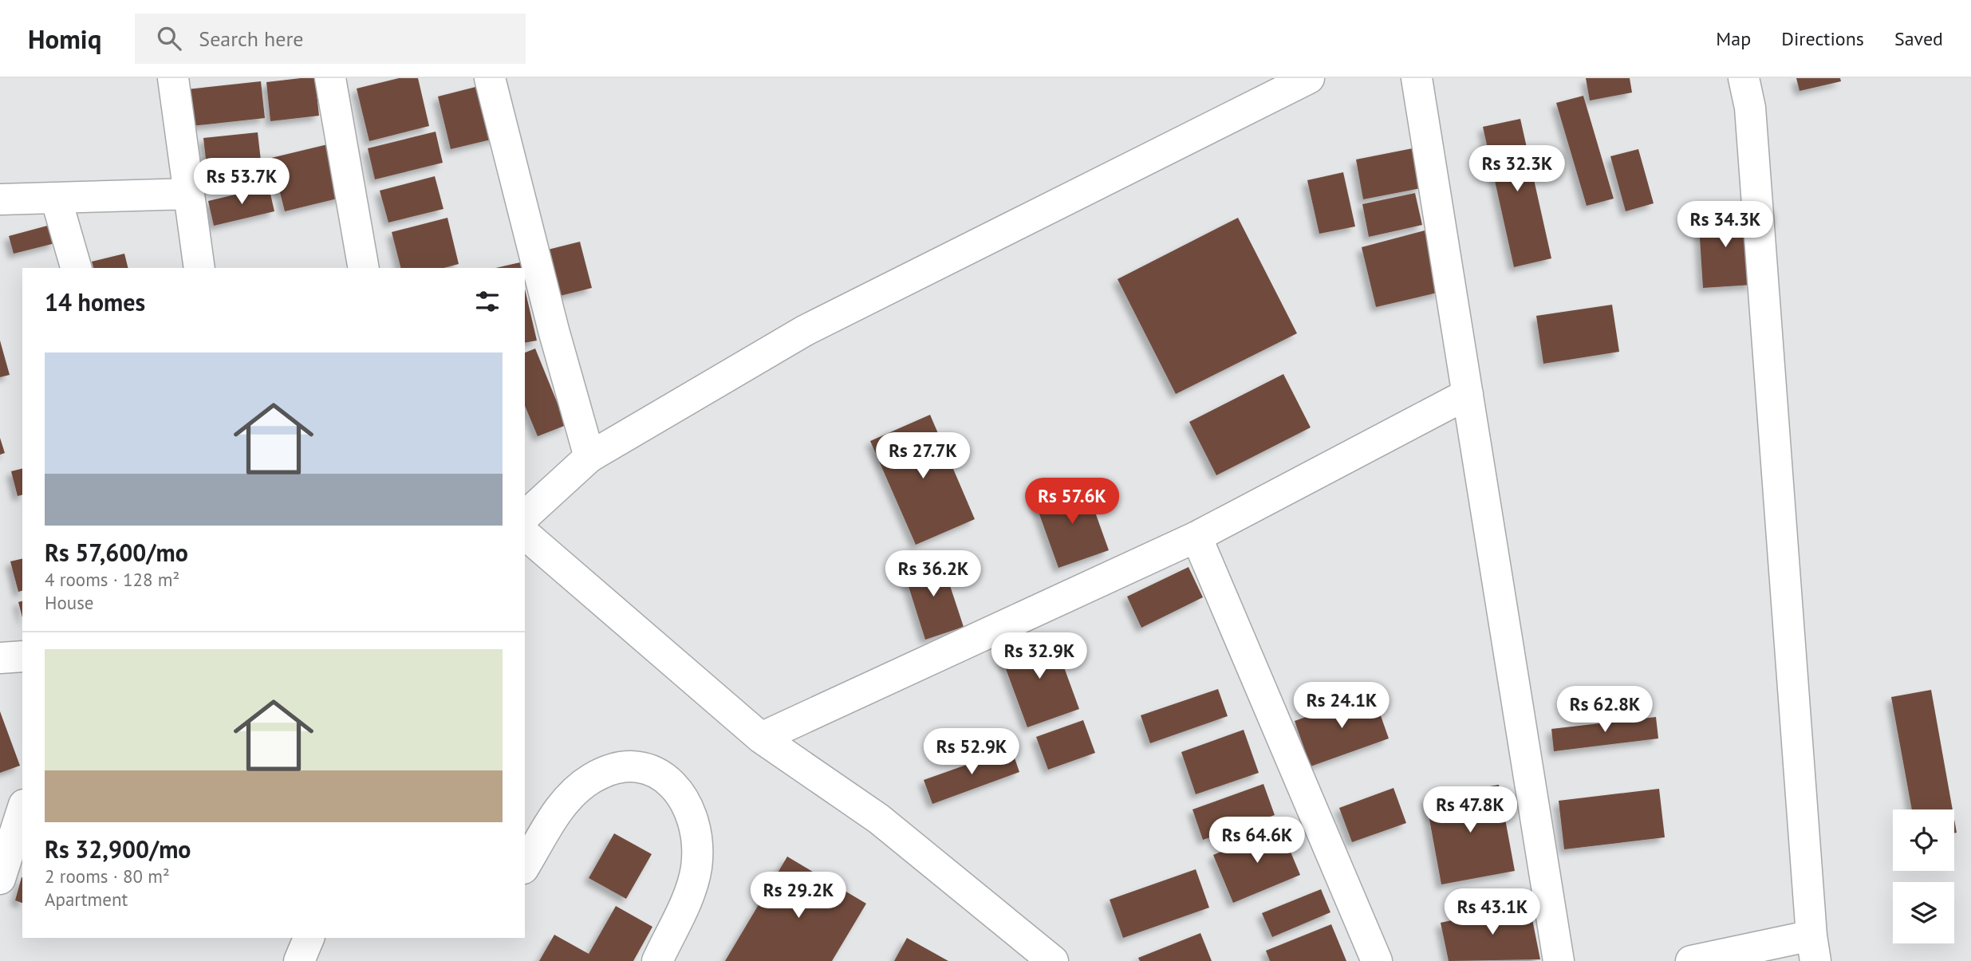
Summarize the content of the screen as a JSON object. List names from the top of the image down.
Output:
{
  "page": {
    "header": "Homiq",
    "search": "Search here",
    "nav": ["Map", "Directions", "Saved"],
    "price": [
      "Rs 32.3K",
      "Rs 53.7K",
      "Rs 34.3K",
      "Rs 27.7K",
      "Rs 57.6K",
      "Rs 36.2K",
      "Rs 32.9K",
      "Rs 24.1K",
      "Rs 62.8K",
      "Rs 52.9K",
      "Rs 47.8K",
      "Rs 64.6K",
      "Rs 29.2K",
      "Rs 43.1K"
    ],
    "heading": "14 homes",
    "list": [
      {
        "name": "Rs 57,600/mo",
        "note": "4 rooms · 128 m² · House"
      },
      {
        "name": "Rs 32,900/mo",
        "note": "2 rooms · 80 m² · Apartment"
      }
    ]
  }
}
